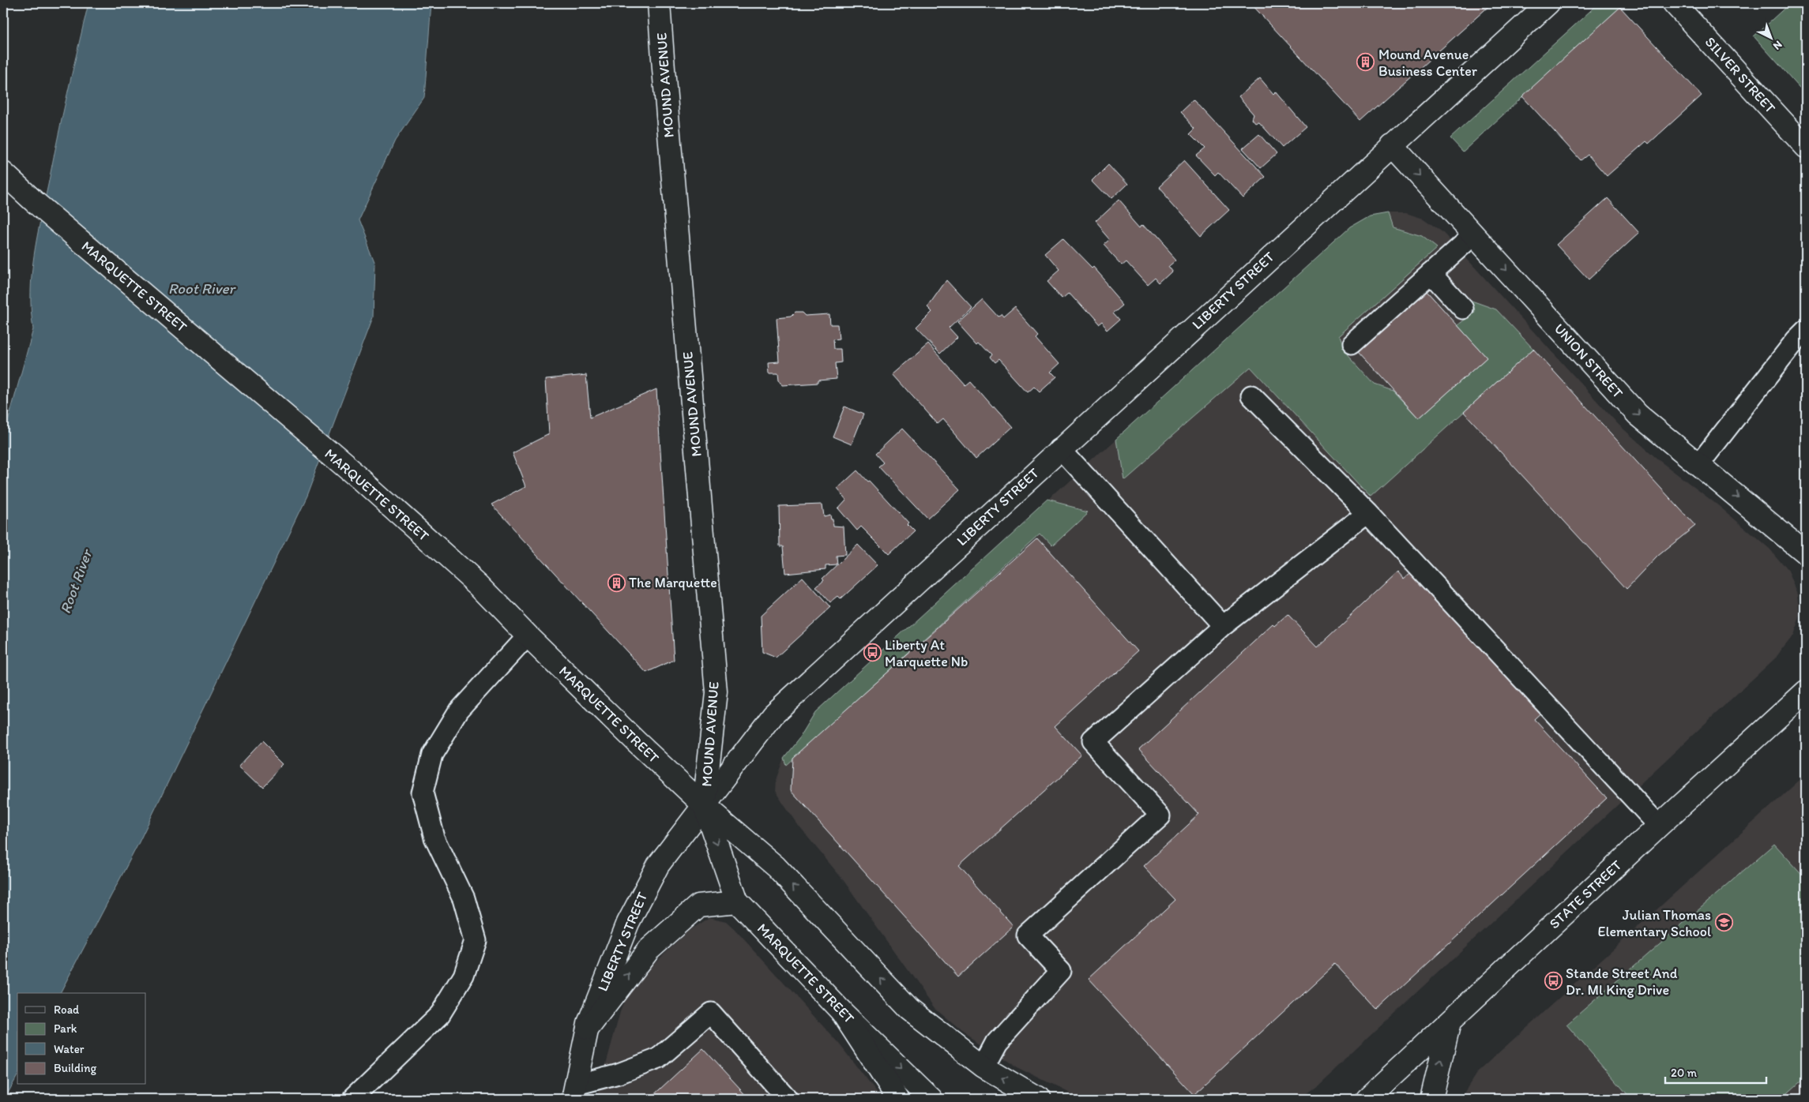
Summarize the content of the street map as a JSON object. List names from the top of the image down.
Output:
{
  "streets": {
    "street": [
      "SILVER STREET",
      "MOUND AVENUE",
      "MARQUETTE STREET",
      "LIBERTY STREET",
      "UNION STREET",
      "STATE STREET"
    ]
  },
  "crossings": [
    ["MOUND AVENUE", "MARQUETTE STREET"],
    ["MOUND AVENUE", "LIBERTY STREET"],
    ["MARQUETTE STREET", "LIBERTY STREET"],
    ["LIBERTY STREET", "UNION STREET"]
  ],
  "one_way": ["UNION STREET"],
  "water": ["Root River"],
  "places": {
    "building": ["Mound Avenue Business Center", "The Marquette"],
    "bus stop": ["Liberty At Marquette Nb", "Stande Street And Dr. Ml King Drive"],
    "school or university": ["Julian Thomas Elementary School"]
  },
  "legend": [
    "Road",
    "Park",
    "Water",
    "Building"
  ],
  "scale_bar": "20 m",
  "north": "bottom right"
}
